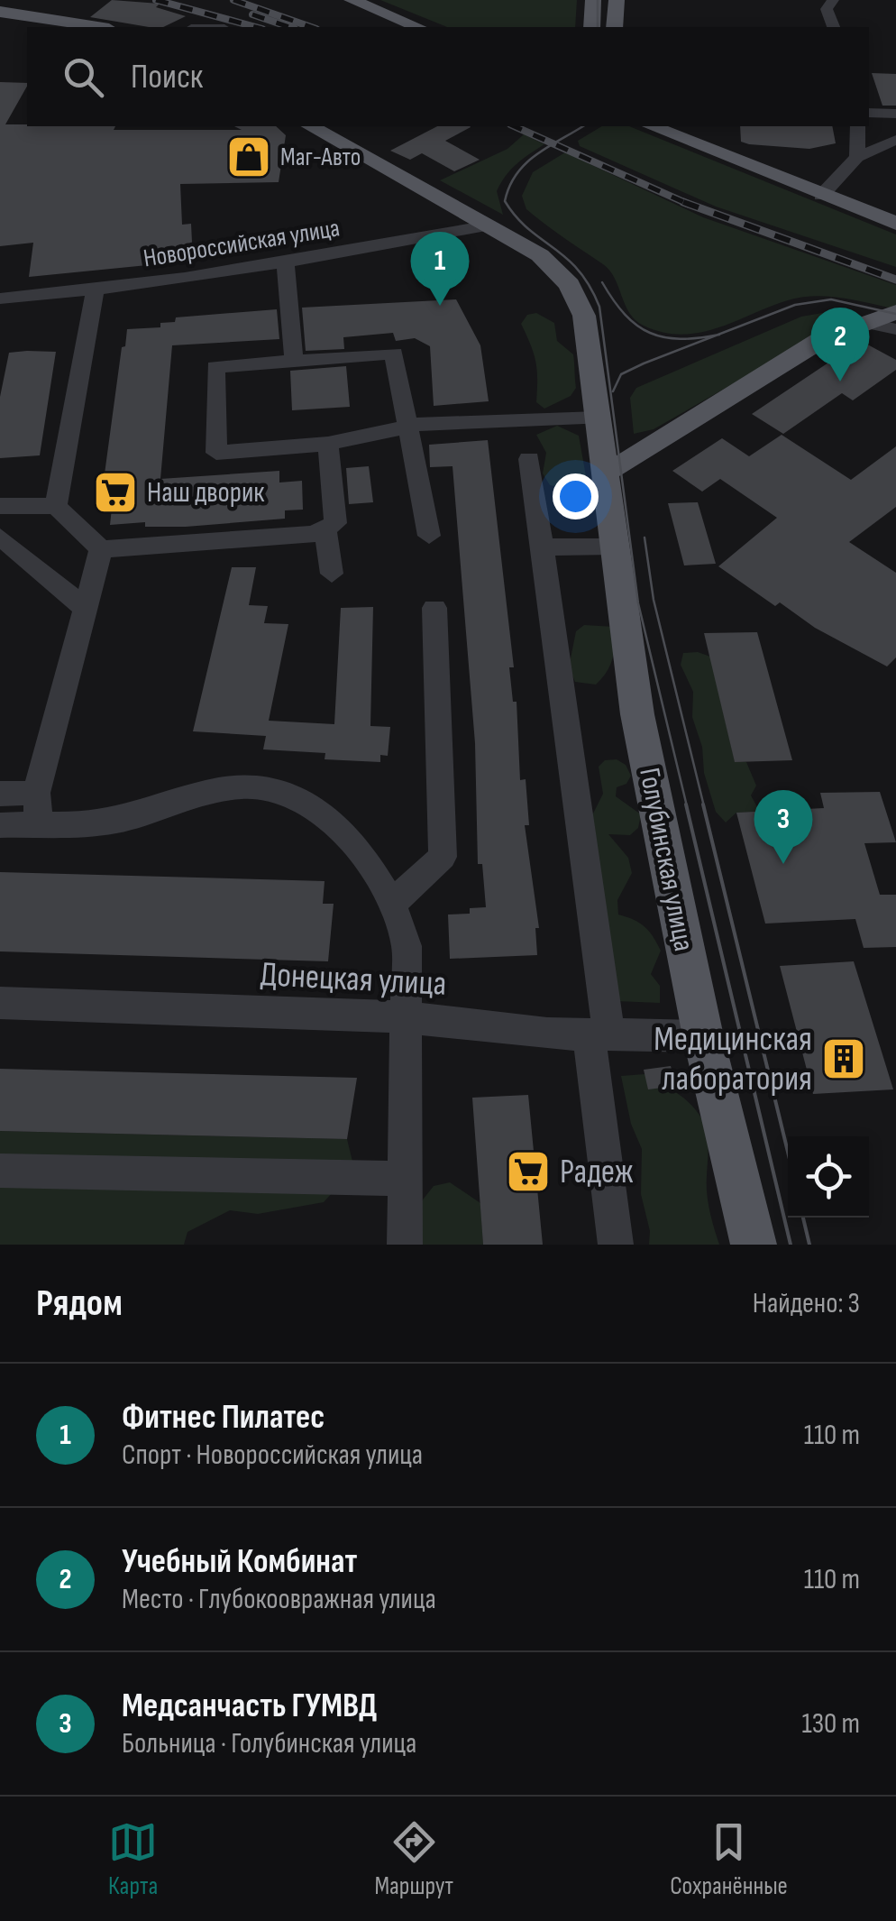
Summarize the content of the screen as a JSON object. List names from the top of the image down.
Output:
{
  "streets": {
    "main road": ["Голубинская улица"],
    "street": ["Новороссийская улица", "Донецкая улица"]
  },
  "crossings": [
    ["Новороссийская улица", "Голубинская улица"],
    ["Голубинская улица", "Донецкая улица"]
  ],
  "places": {
    "shop": ["Маг-Авто"],
    "supermarket": ["Наш дворик", "Радеж"],
    "building": ["Медицинская лаборатория"]
  },
  "page": {
    "search": "Поиск",
    "pins": ["1", "2", "3"],
    "heading": ["Рядом", "Найдено: 3"],
    "list": [
      {
        "mark": "1",
        "name": "Фитнес Пилатес",
        "note": "Спорт · Новороссийская улица",
        "value": "110 m"
      },
      {
        "mark": "2",
        "name": "Учебный Комбинат",
        "note": "Место · Глубокоовражная улица",
        "value": "110 m"
      },
      {
        "mark": "3",
        "name": "Медсанчасть ГУМВД",
        "note": "Больница · Голубинская улица",
        "value": "130 m"
      }
    ],
    "nav": ["Карта", "Маршрут", "Сохранённые"]
  }
}
